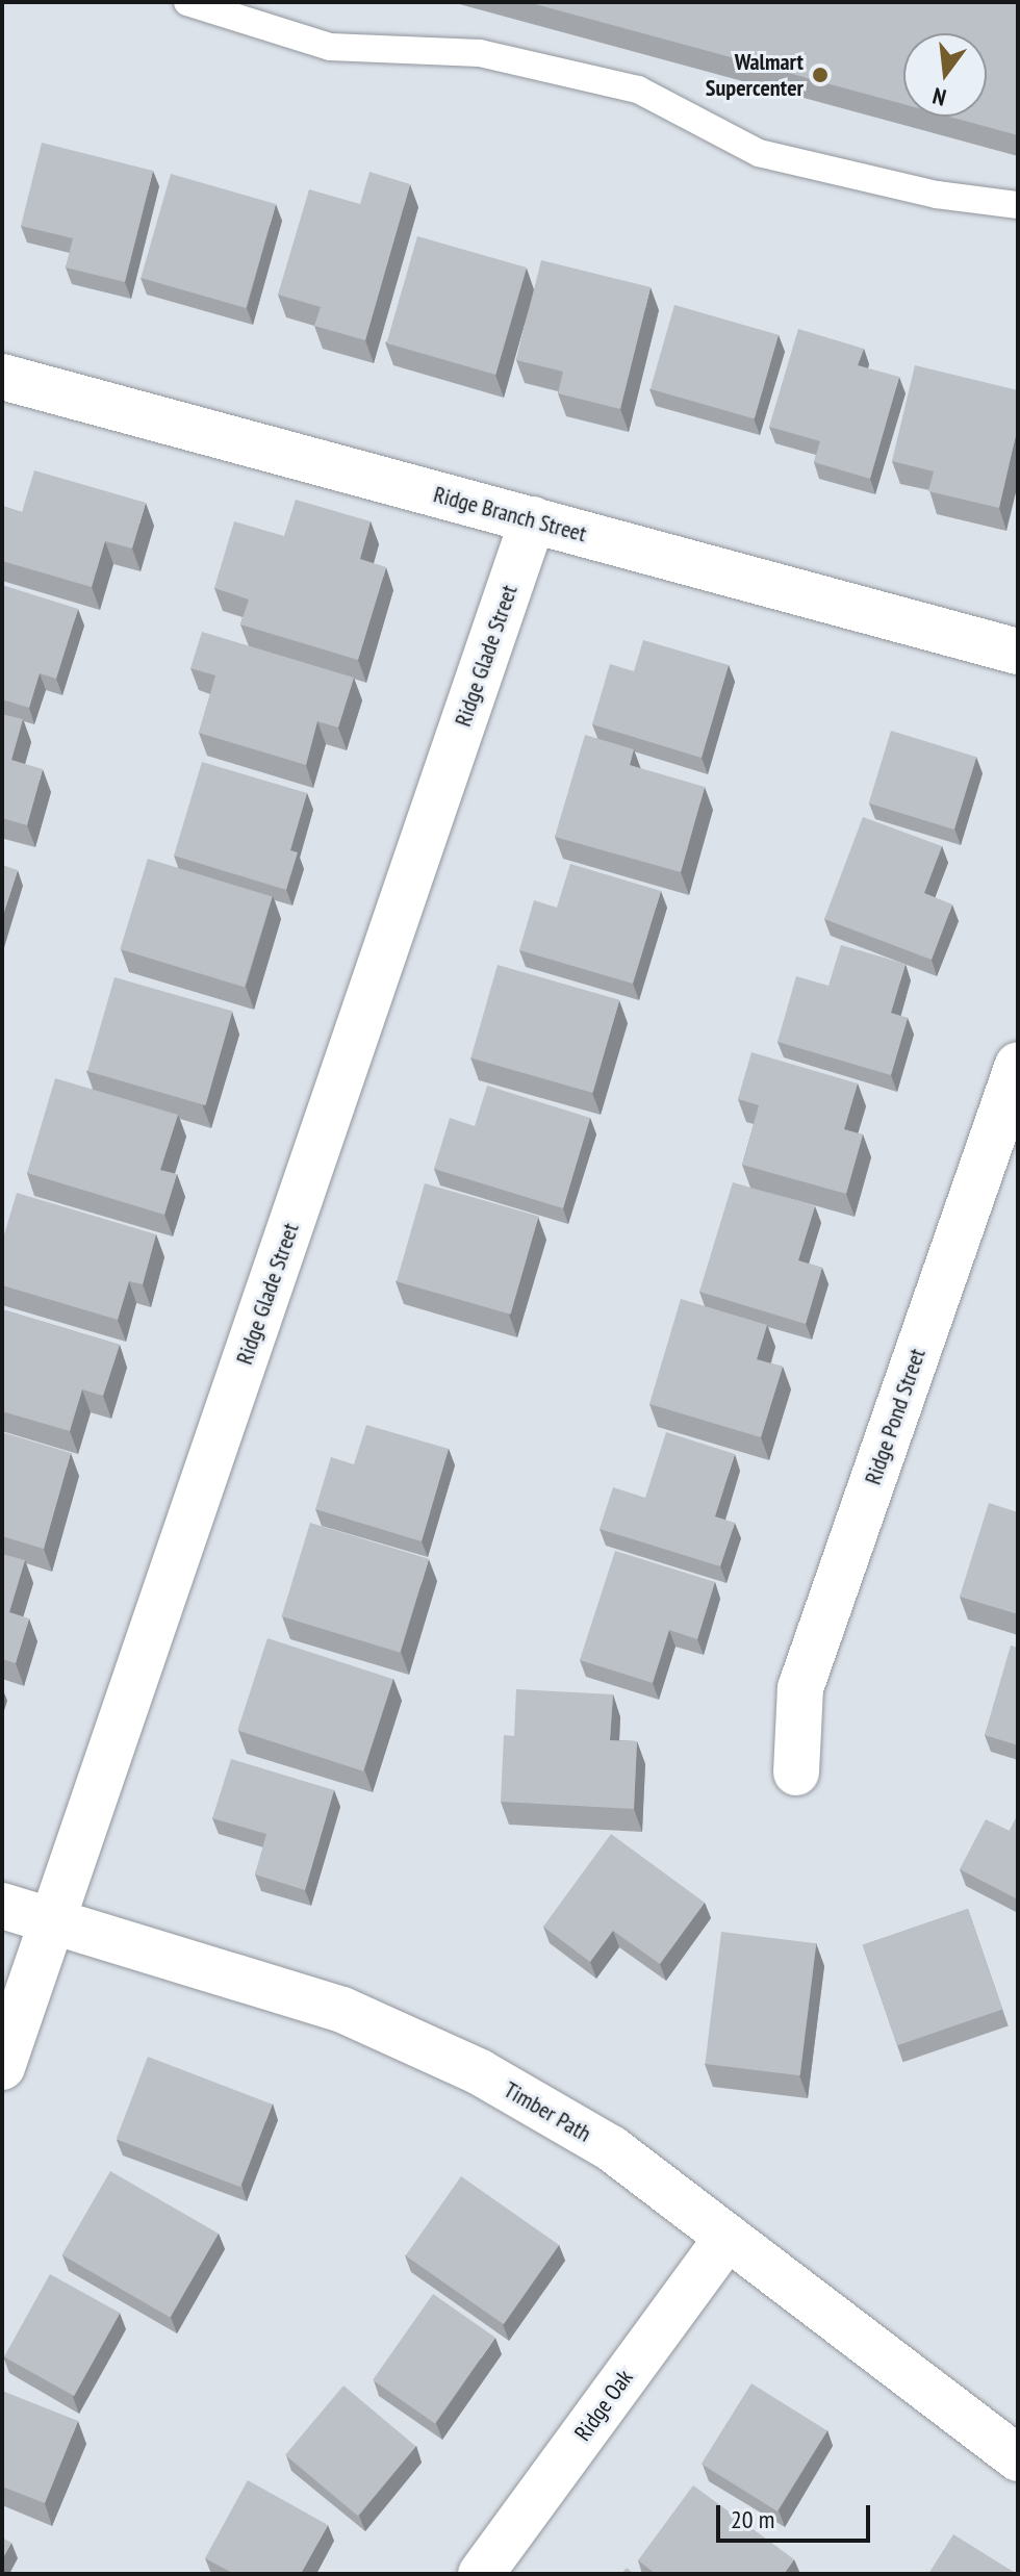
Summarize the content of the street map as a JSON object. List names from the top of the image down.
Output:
{
  "streets": {
    "street": [
      "Ridge Branch Street",
      "Ridge Glade Street",
      "Ridge Pond Street",
      "Timber Path",
      "Ridge Oak"
    ]
  },
  "crossings": [
    ["Ridge Branch Street", "Ridge Glade Street"],
    ["Ridge Glade Street", "Timber Path"],
    ["Timber Path", "Ridge Oak"]
  ],
  "places": ["Walmart Supercenter"],
  "scale_bar": "20 m",
  "north": "bottom"
}
